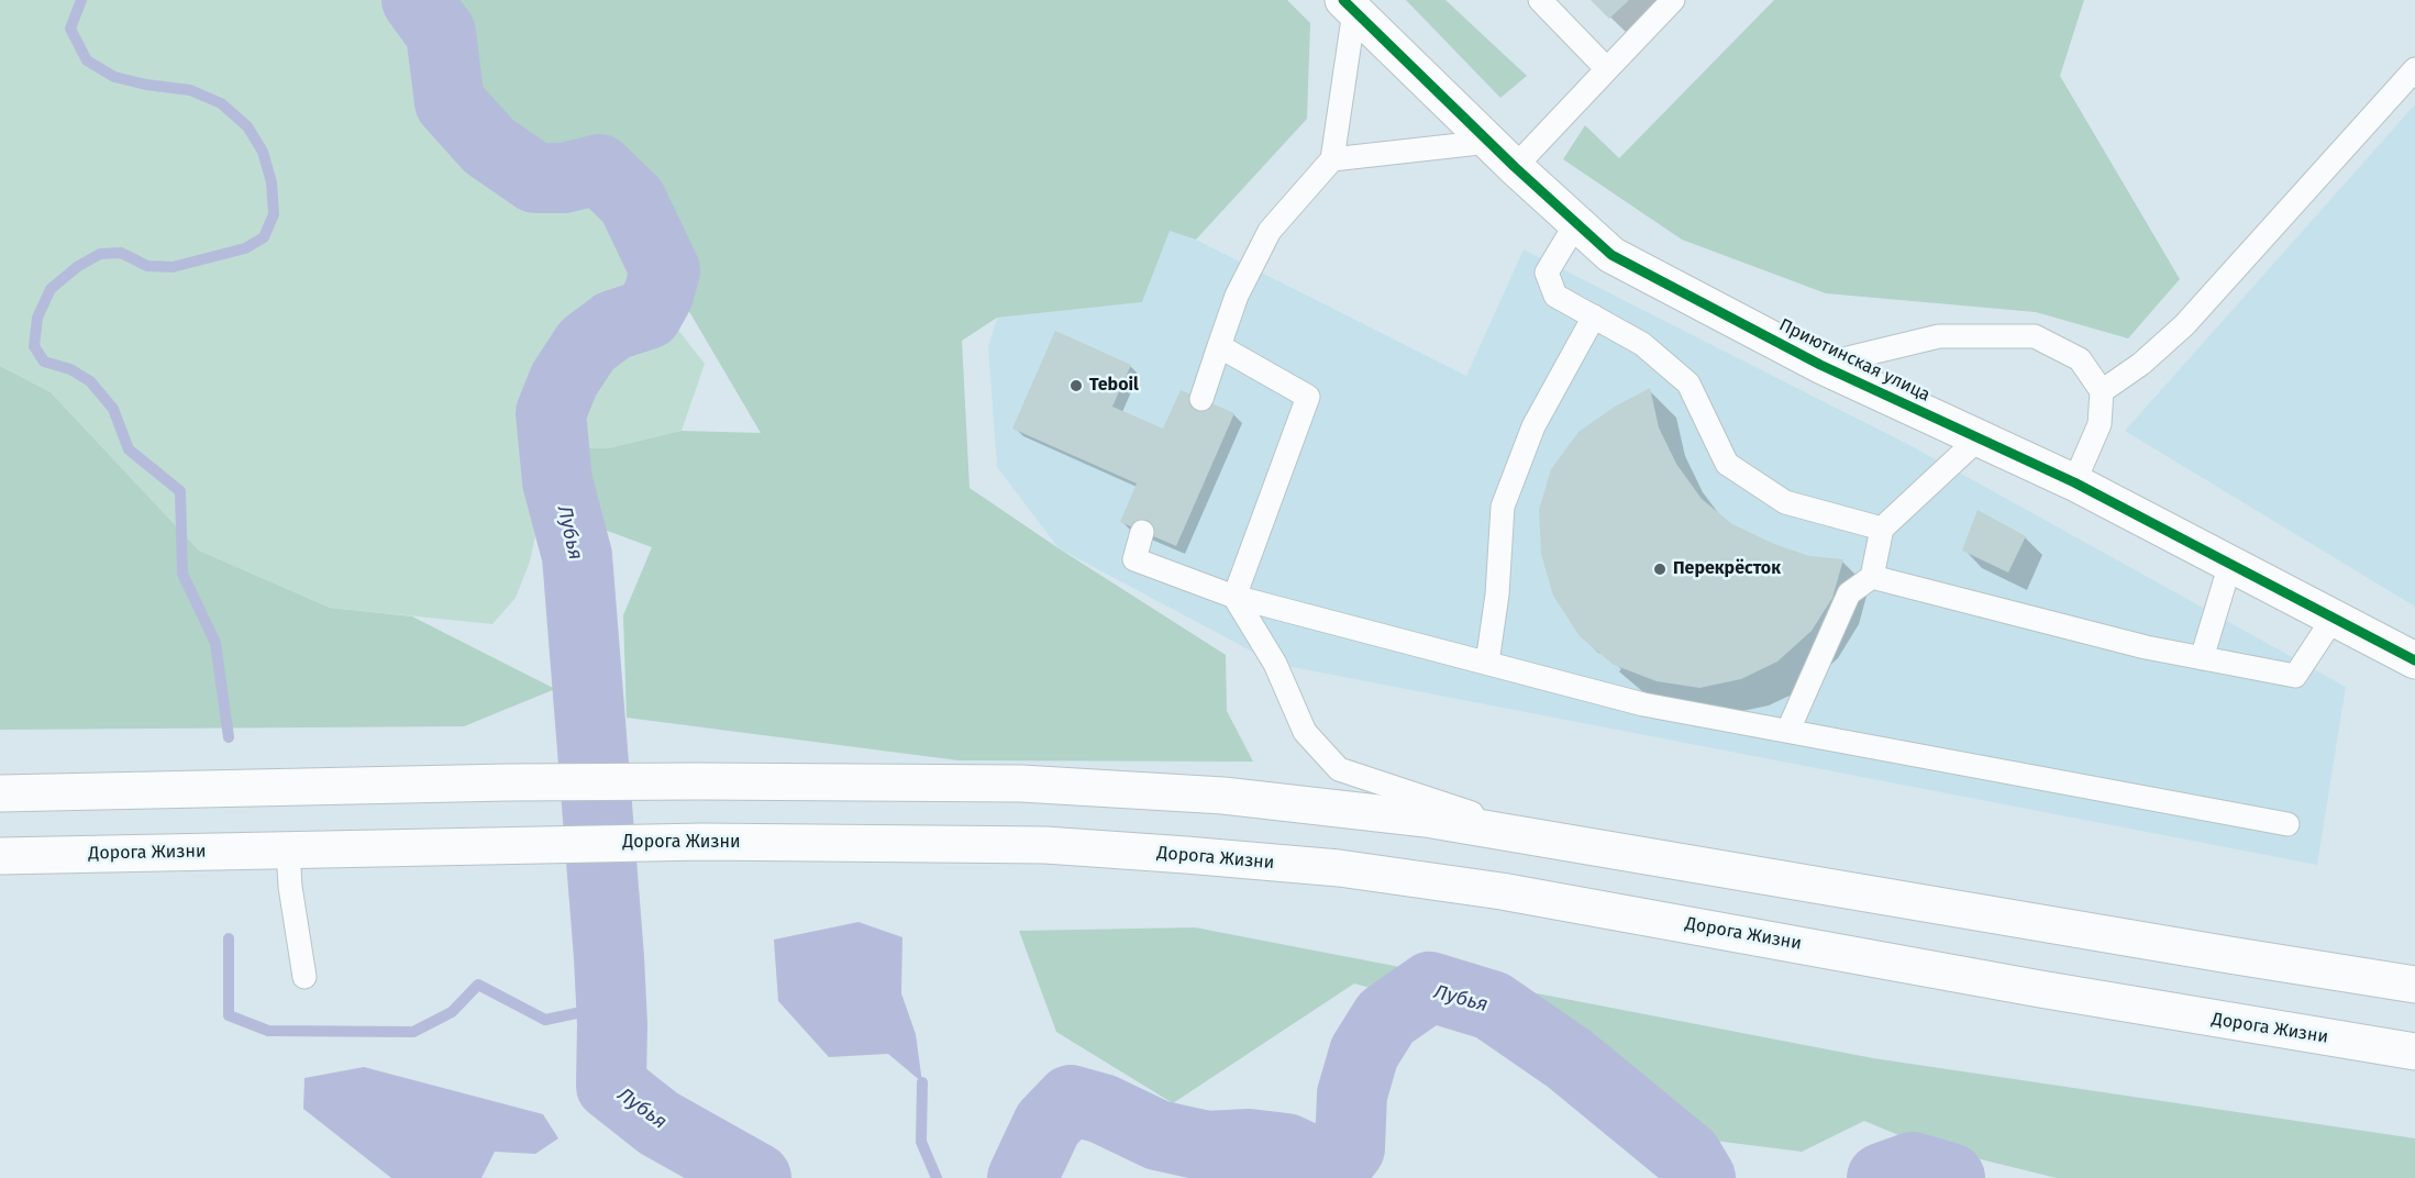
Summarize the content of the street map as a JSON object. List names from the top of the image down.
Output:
{
  "streets": {
    "main road": ["Приютинская улица", "Дорога Жизни"]
  },
  "water": ["Лубья"],
  "places": ["Teboil", "Перекрёсток"]
}
